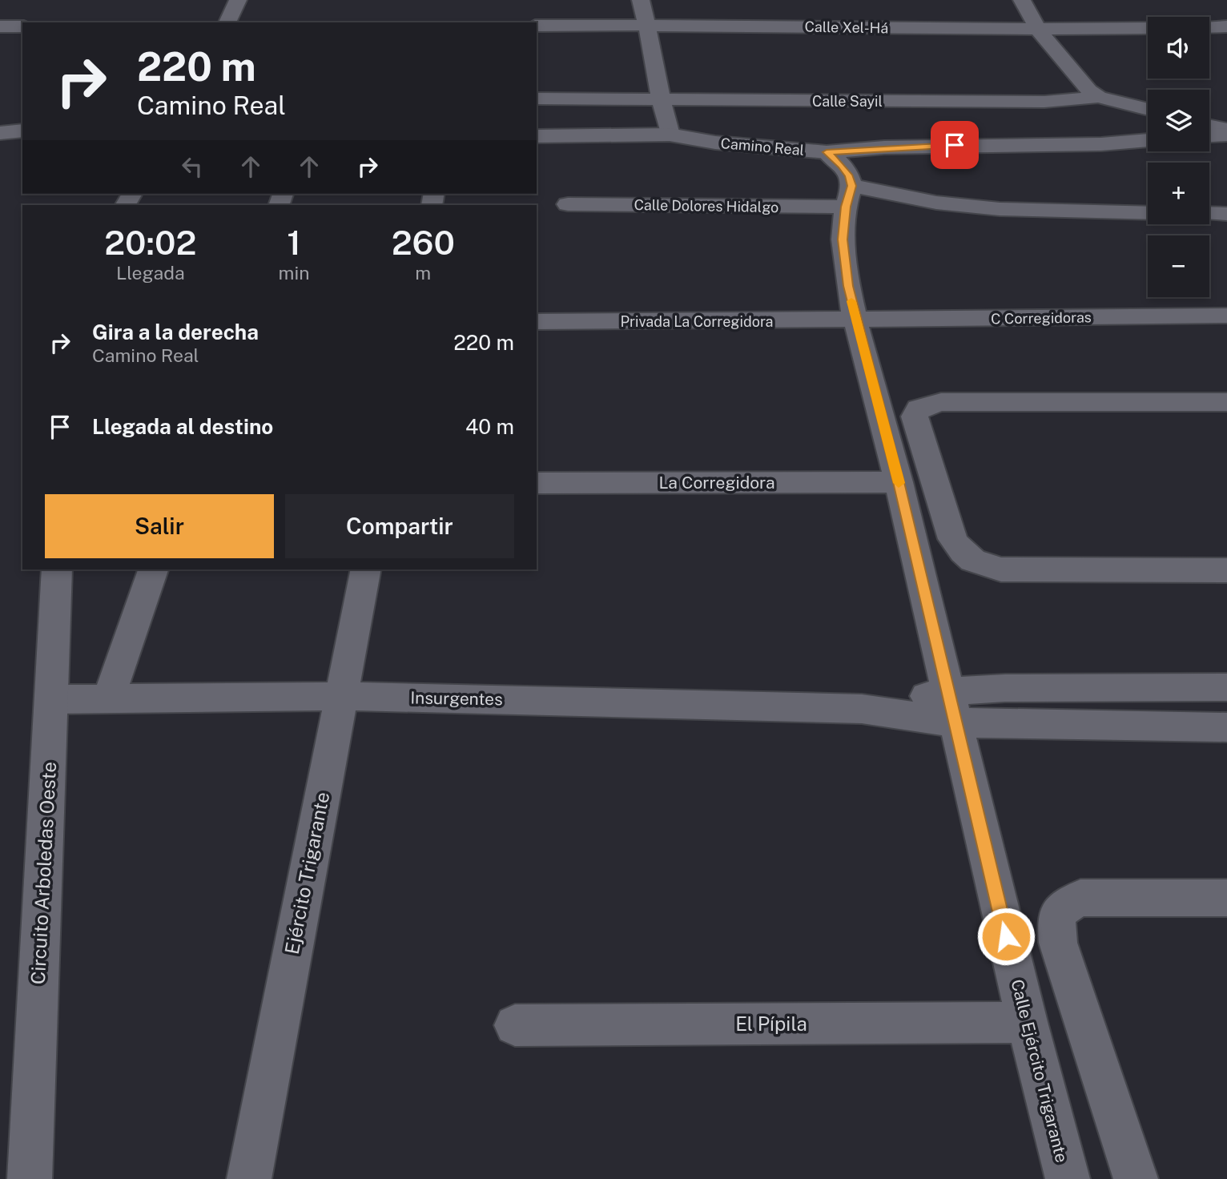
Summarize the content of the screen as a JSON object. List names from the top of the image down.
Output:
{
  "streets": {
    "street": [
      "Calle Xel-Há",
      "Calle Sayil",
      "Camino Real",
      "Calle Dolores Hidalgo",
      "C Corregidoras",
      "Privada La Corregidora",
      "La Corregidora",
      "Insurgentes",
      "Circuito Arboledas Oeste",
      "Ejército Trigarante",
      "El Pípila",
      "Calle Ejército Trigarante"
    ]
  },
  "crossings": [
    ["Calle Dolores Hidalgo", "Calle Ejército Trigarante"],
    ["C Corregidoras", "Privada La Corregidora"],
    ["C Corregidoras", "Calle Ejército Trigarante"],
    ["Privada La Corregidora", "Calle Ejército Trigarante"],
    ["La Corregidora", "Calle Ejército Trigarante"],
    ["Insurgentes", "Circuito Arboledas Oeste"],
    ["Insurgentes", "Ejército Trigarante"],
    ["Insurgentes", "Calle Ejército Trigarante"],
    ["El Pípila", "Calle Ejército Trigarante"]
  ],
  "page": {
    "map_buttons": ["+", "−"],
    "turn": ["220 m", "Camino Real"],
    "eta": [
      "20:02",
      "Llegada",
      "1",
      "min",
      "260",
      "m"
    ],
    "list": [
      {
        "name": "Gira a la derecha",
        "note": "Camino Real",
        "value": "220 m"
      },
      {
        "name": "Llegada al destino",
        "value": "40 m"
      }
    ],
    "buttons": ["Salir", "Compartir"]
  }
}
